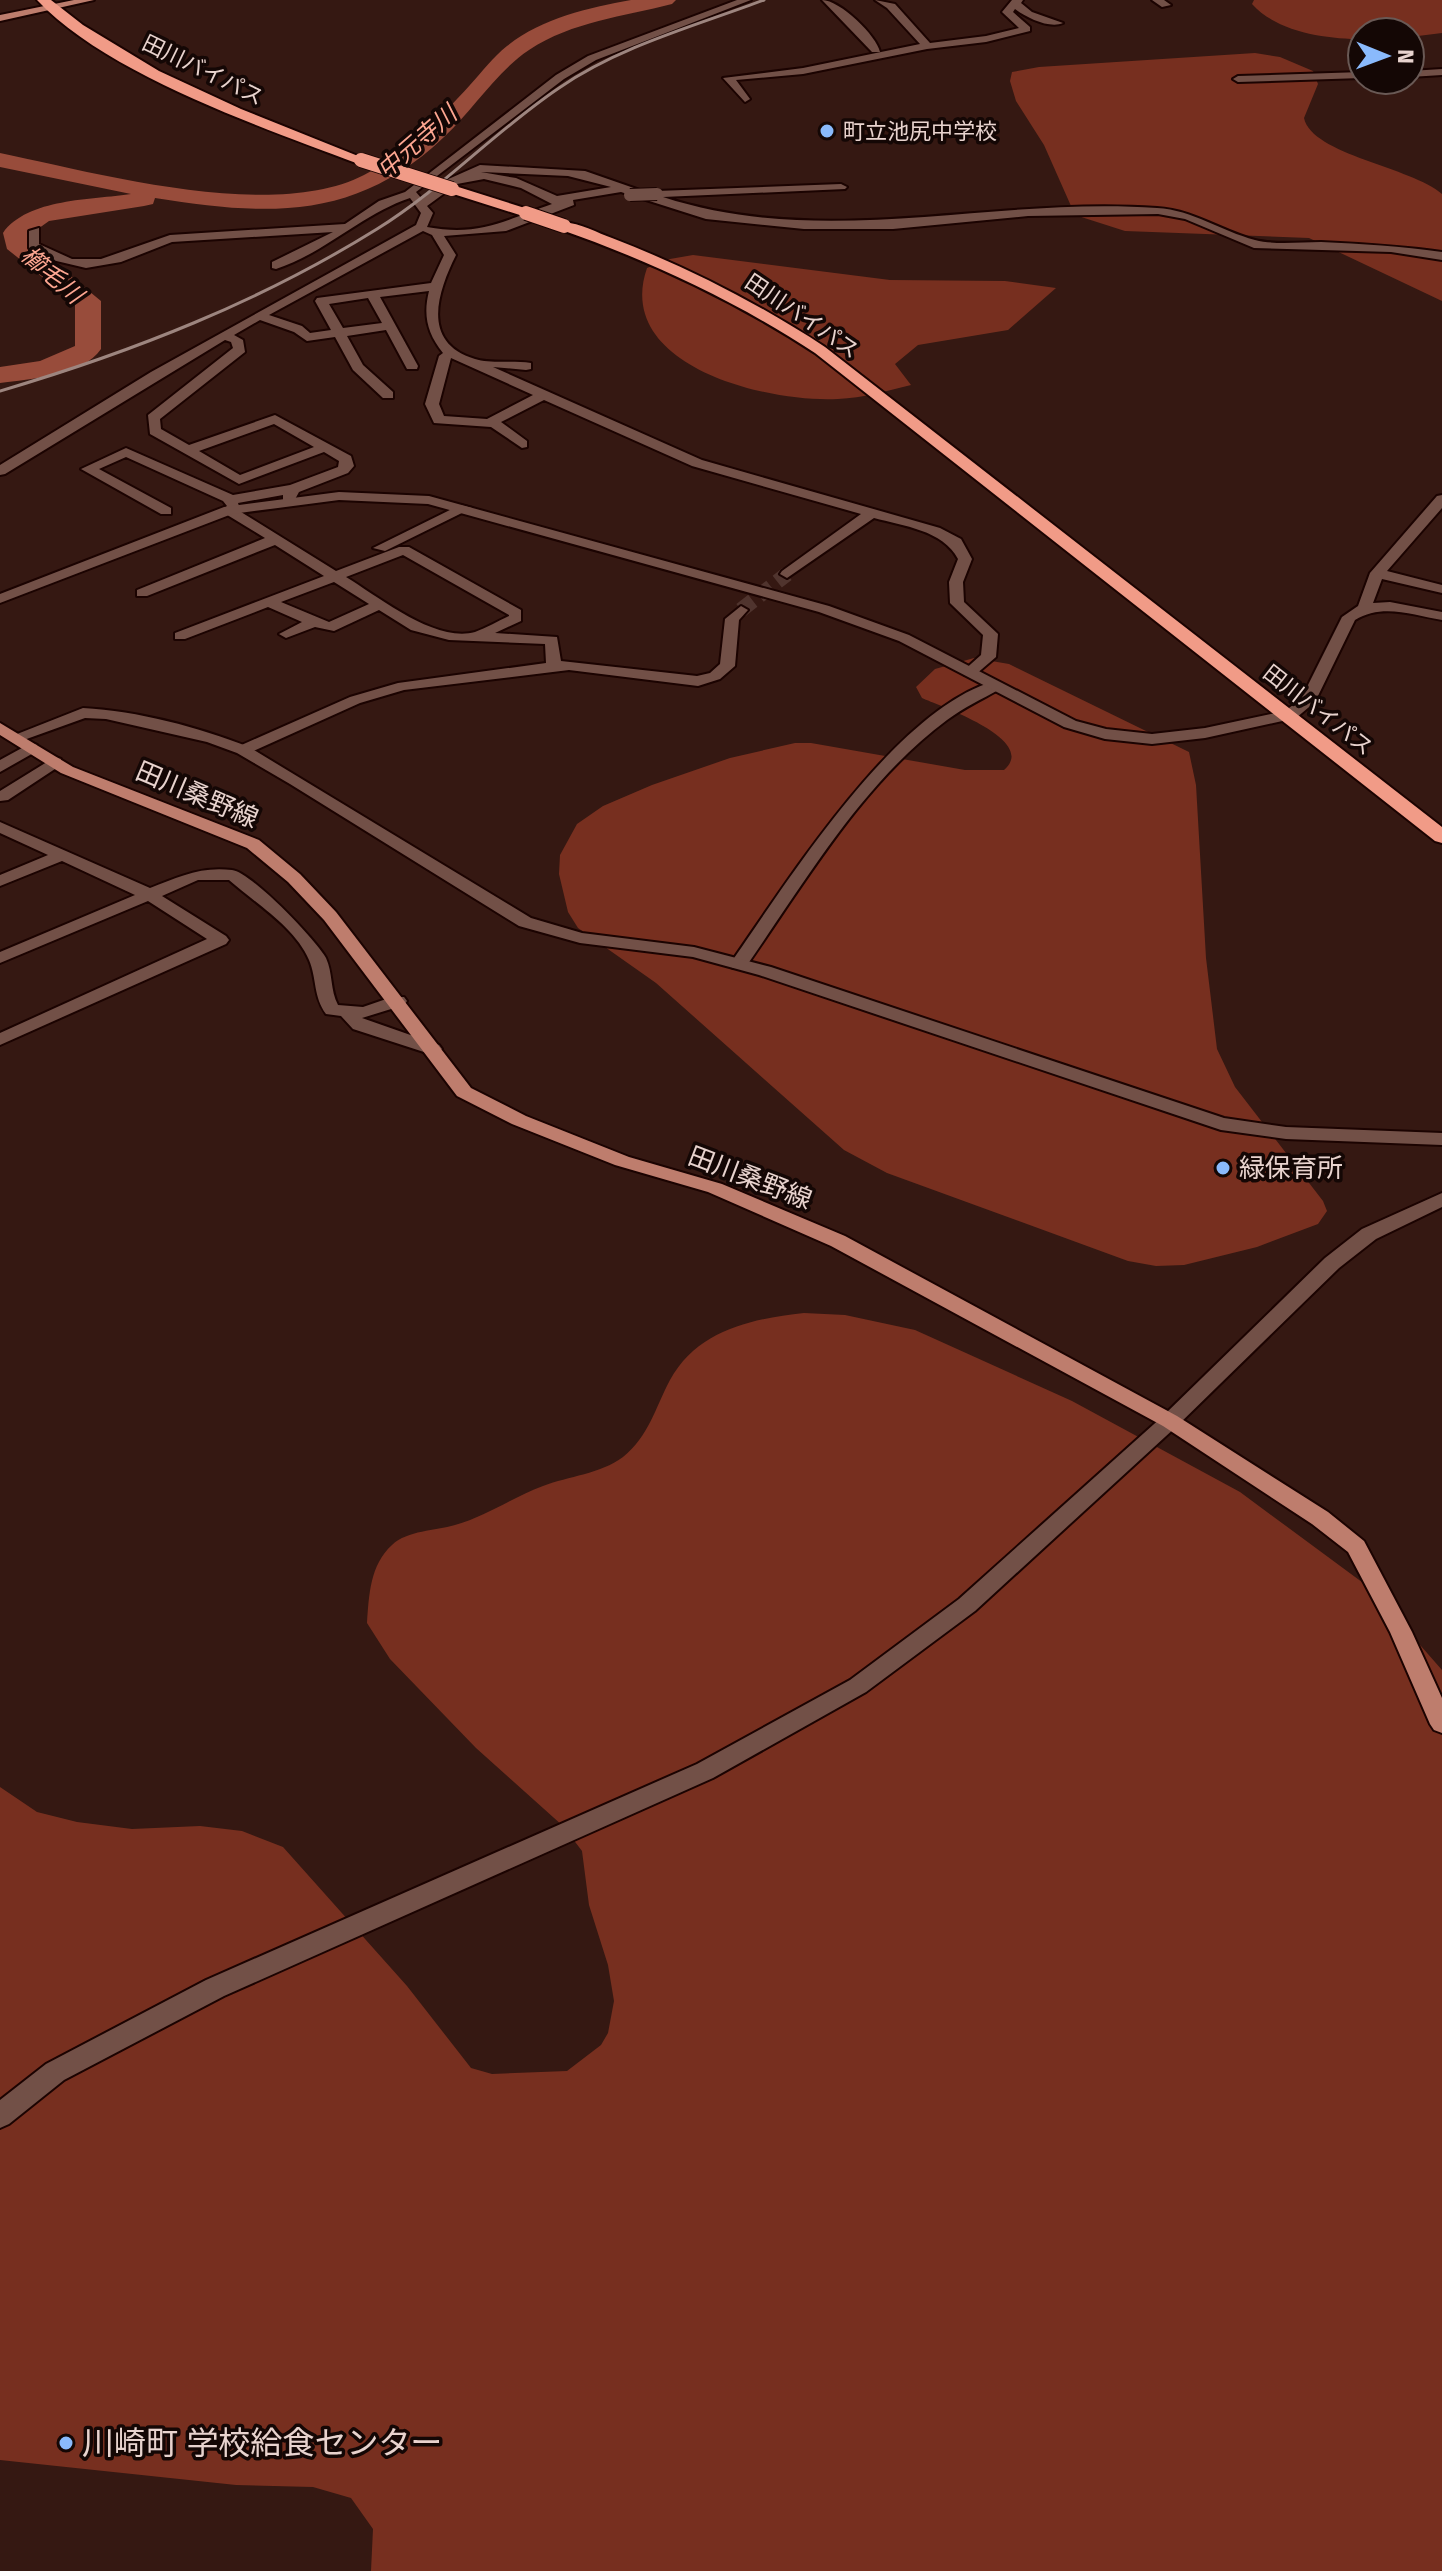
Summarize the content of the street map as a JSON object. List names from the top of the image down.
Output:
{
  "streets": {
    "highway": ["田川バイパス"],
    "main road": ["田川桑野線"]
  },
  "water": ["中元寺川", "櫛毛川"],
  "places": ["町立池尻中学校", "緑保育所", "川崎町 学校給食センター"],
  "north": "right"
}
